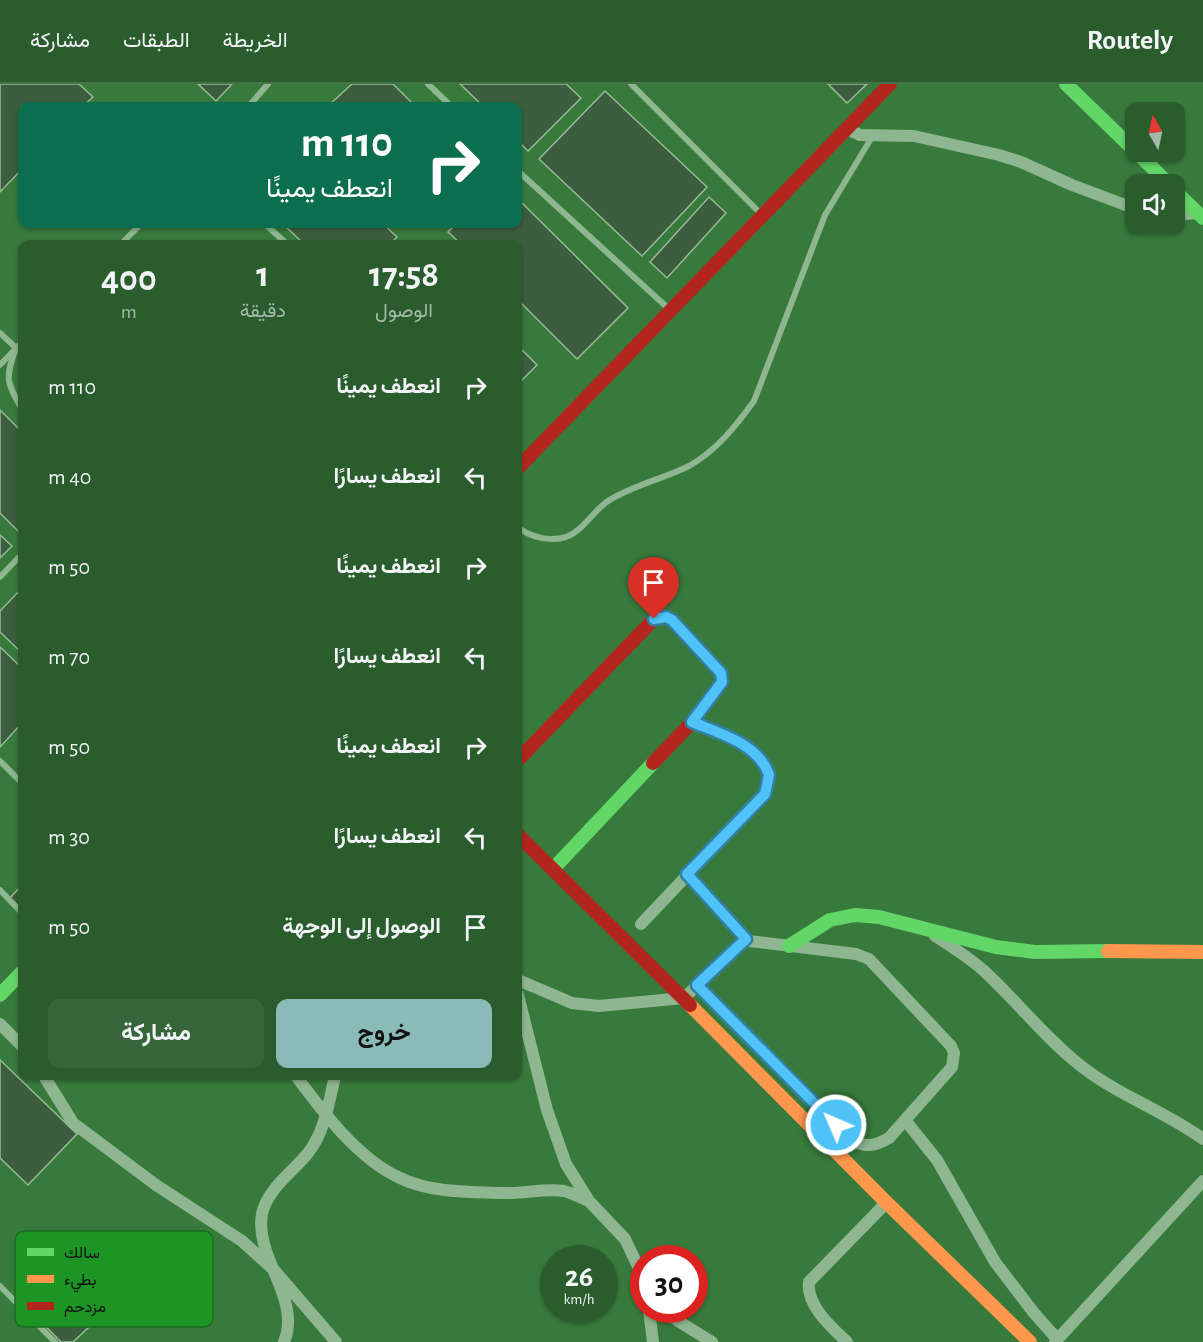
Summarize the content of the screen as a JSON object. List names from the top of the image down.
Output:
{
  "legend": ["سالك", "بطيء", "مزدحم"],
  "north": "top",
  "page": {
    "header": "Routely",
    "nav": ["الخريطة", "الطبقات", "مشاركة"],
    "turn": ["110 m", "انعطف يمينًا"],
    "eta": [
      "17:58",
      "الوصول",
      "1",
      "دقيقة",
      "400",
      "m"
    ],
    "list": [
      {
        "name": "انعطف يمينًا",
        "value": "110 m"
      },
      {
        "name": "انعطف يسارًا",
        "value": "40 m"
      },
      {
        "name": "انعطف يمينًا",
        "value": "50 m"
      },
      {
        "name": "انعطف يسارًا",
        "value": "70 m"
      },
      {
        "name": "انعطف يمينًا",
        "value": "50 m"
      },
      {
        "name": "انعطف يسارًا",
        "value": "30 m"
      },
      {
        "name": "الوصول إلى الوجهة",
        "value": "50 m"
      }
    ],
    "buttons": ["خروج", "مشاركة"],
    "speed": "26 km/h",
    "limit": "30"
  }
}
